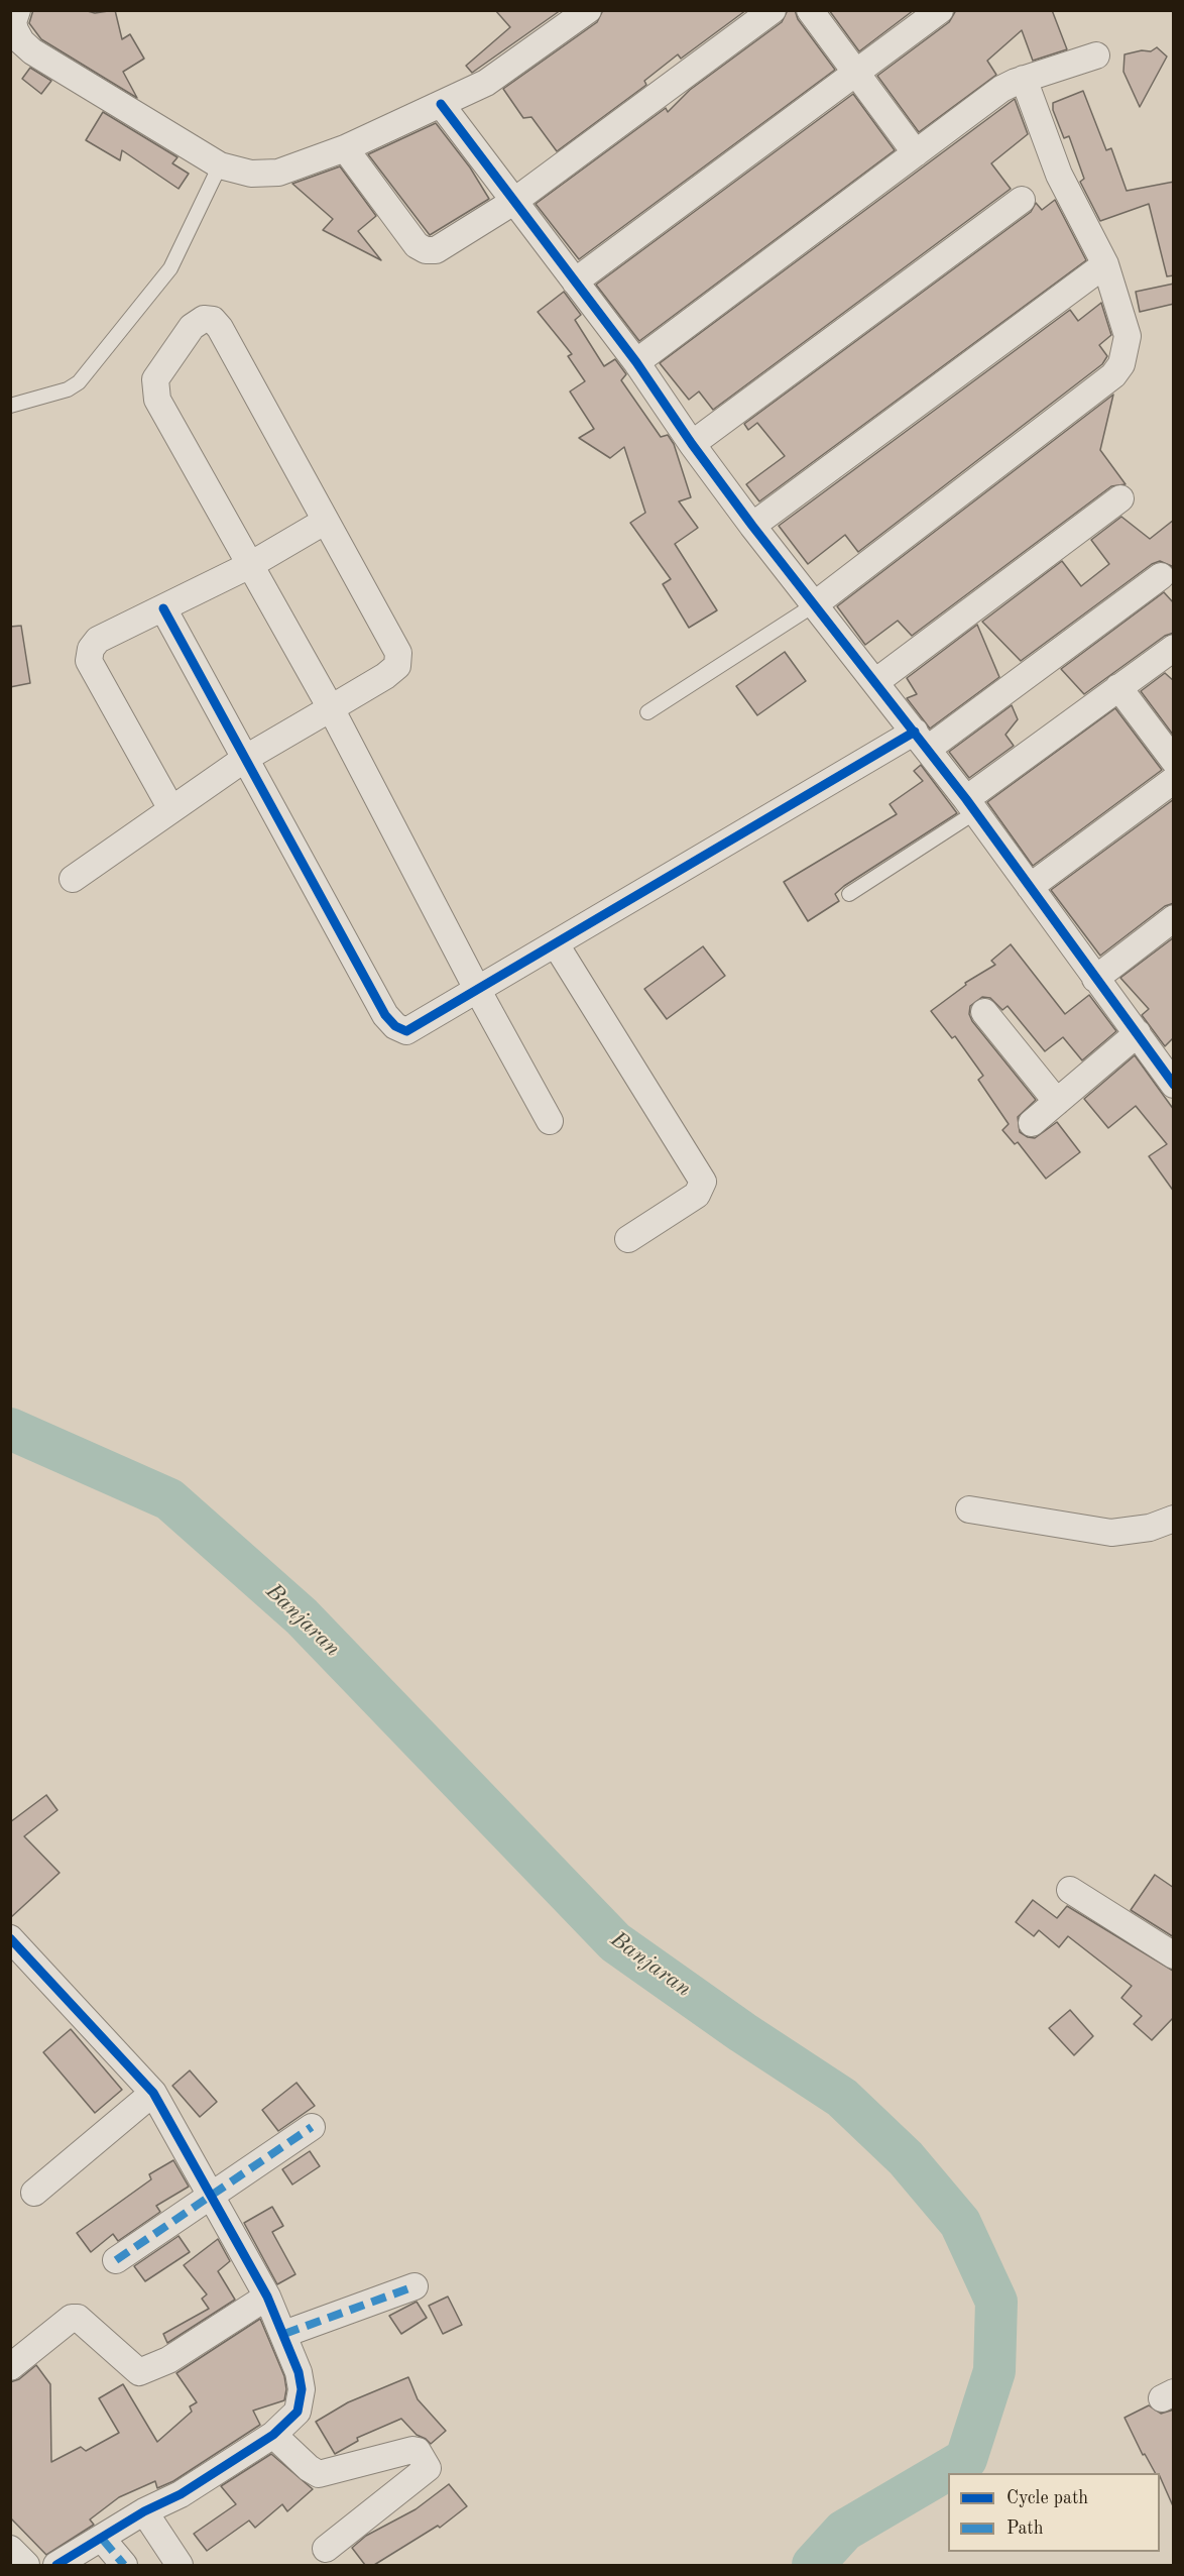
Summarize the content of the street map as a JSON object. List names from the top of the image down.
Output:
{
  "water": ["Banjaran"],
  "legend": ["Cycle path", "Path"]
}
